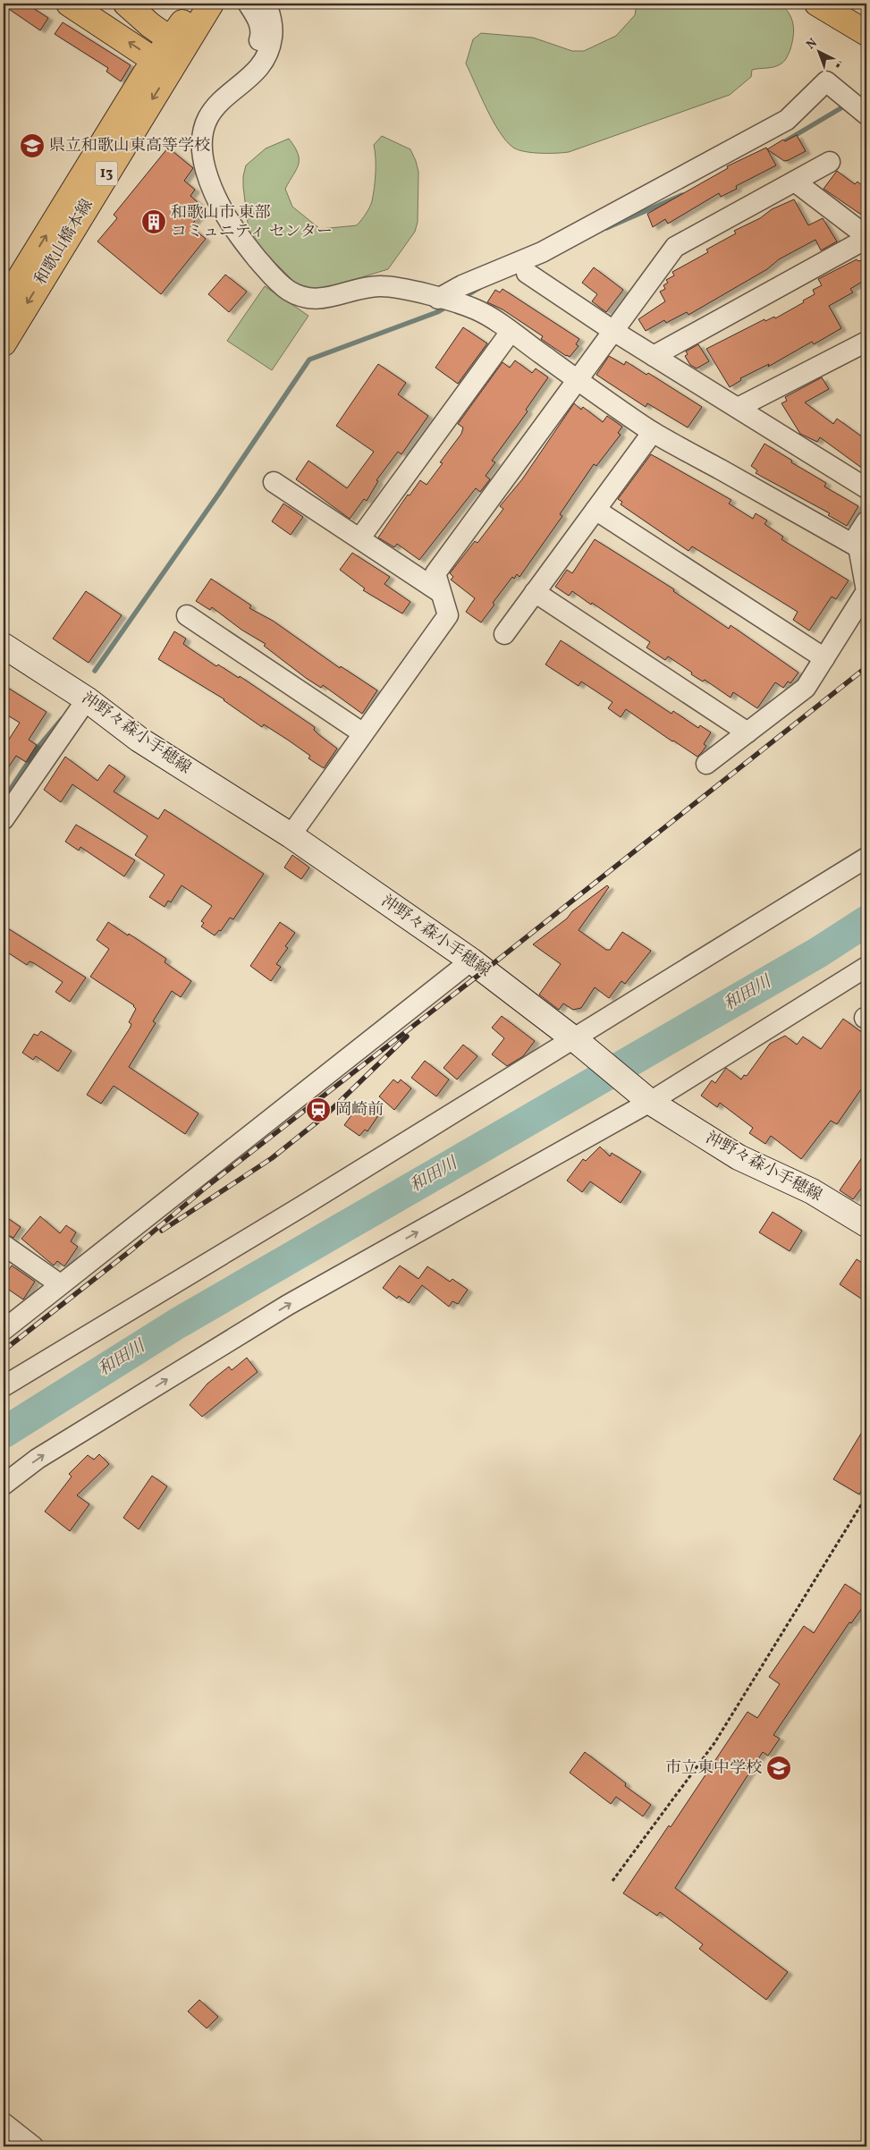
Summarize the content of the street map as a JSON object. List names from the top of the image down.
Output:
{
  "streets": {
    "main road": ["13", "和歌山橋本線", "沖野々森小手穂線"]
  },
  "water": ["和田川"],
  "places": {
    "school or university": ["県立和歌山東高等学校", "市立東中学校"],
    "building": ["和歌山市 東部 コミュニティ センター"],
    "station": ["岡崎前"]
  },
  "north": "top left"
}
